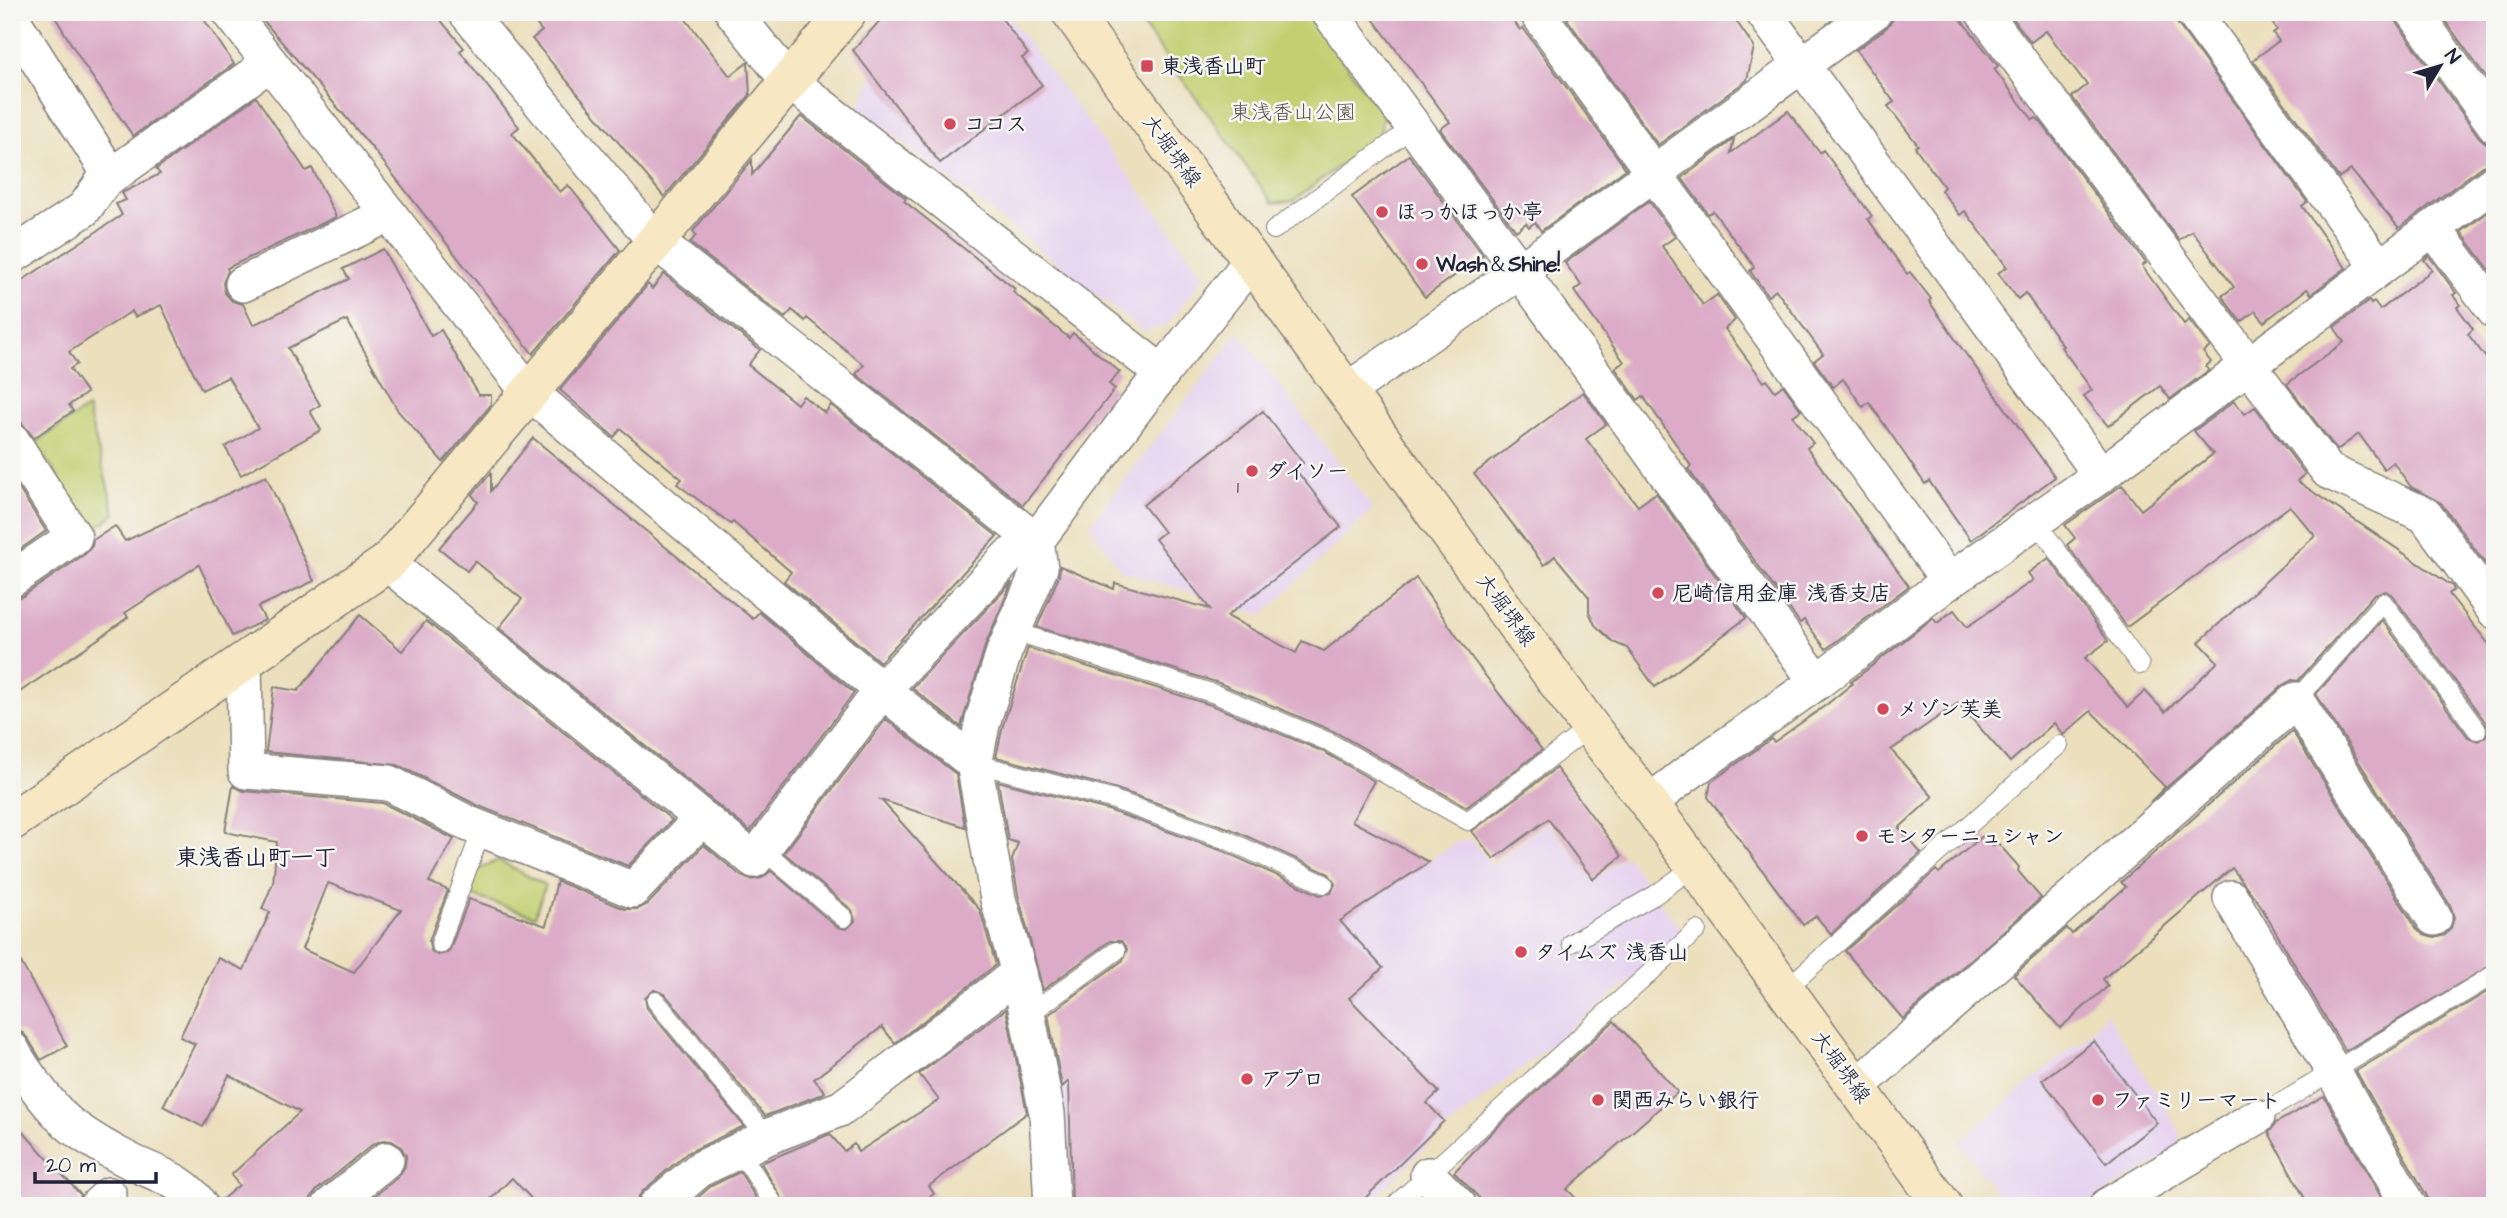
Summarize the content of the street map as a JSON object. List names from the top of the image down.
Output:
{
  "streets": {
    "main road": ["大堀堺線"]
  },
  "districts": ["東浅香山町一丁"],
  "parks": ["東浅香山公園"],
  "places": {
    "transit": ["東浅香山町"],
    "other": [
      "ココス",
      "ほっかほっか亭",
      "Wash＆Shine!",
      "ダイソー",
      "尼崎信用金庫 浅香支店",
      "メゾン芙美",
      "モンターニュシャン",
      "タイムズ 浅香山",
      "アプロ",
      "関西みらい銀行",
      "ファミリーマート"
    ]
  },
  "house_numbers": ["1"],
  "scale_bar": "20 m",
  "north": "top right"
}
